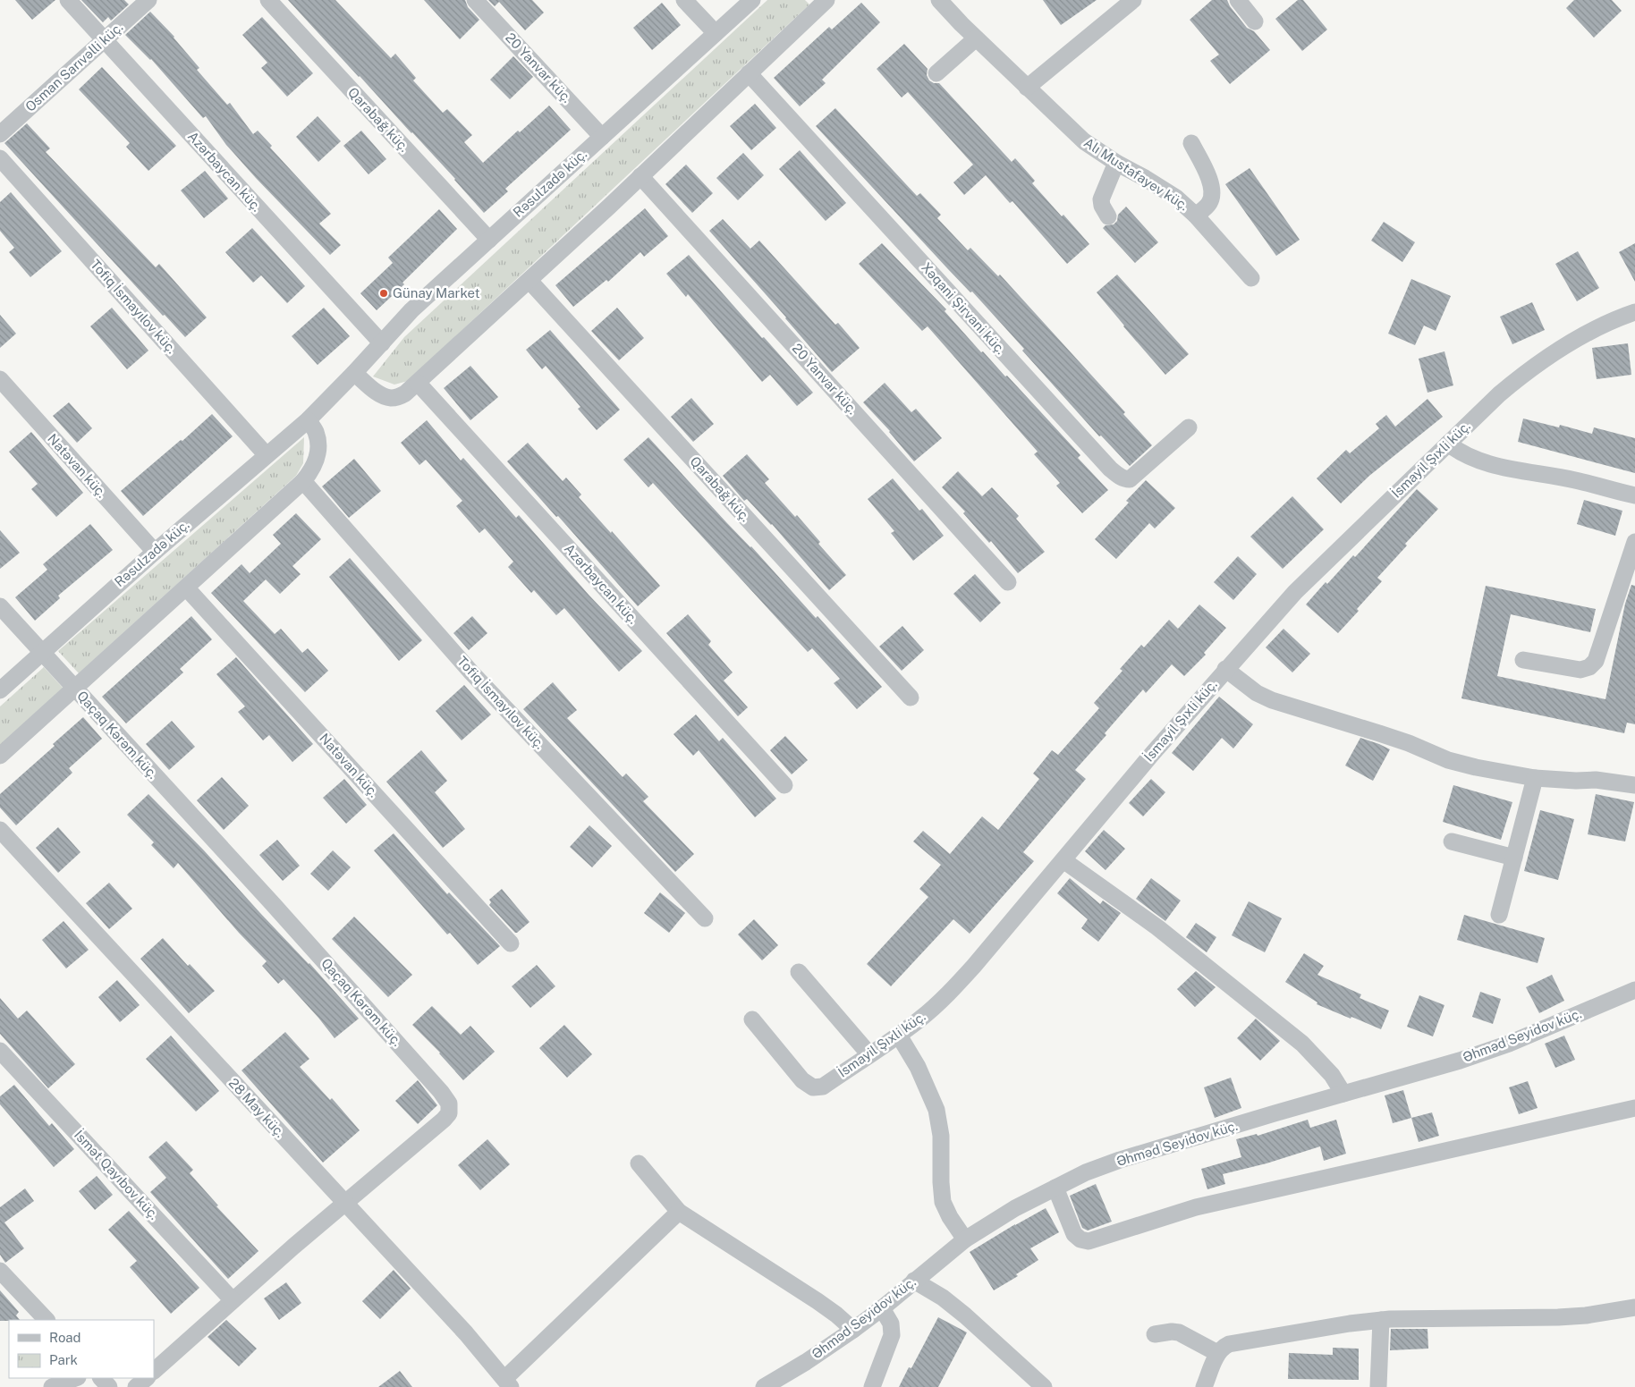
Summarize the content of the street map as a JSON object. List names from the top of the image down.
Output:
{
  "streets": {
    "street": [
      "Osman Sarıvəlli küç.",
      "20 Yanvar küç.",
      "Qarabağ küç.",
      "Azərbaycan küç.",
      "Alı Mustafayev küç.",
      "Rəsulzadə küç.",
      "Tofiq İsmayılov küç.",
      "Xəqani Şirvani küç.",
      "İsmayil Şıxli küç.",
      "Natəvan küç.",
      "Qaçaq Kərəm küç.",
      "Əhməd Seyidov küç.",
      "28 May küç.",
      "İsmət Qayıbov küç."
    ]
  },
  "crossings": [
    ["Osman Sarıvəlli küç.", "Azərbaycan küç."],
    ["20 Yanvar küç.", "Rəsulzadə küç."],
    ["Qarabağ küç.", "Rəsulzadə küç."],
    ["Azərbaycan küç.", "Rəsulzadə küç."],
    ["Rəsulzadə küç.", "Tofiq İsmayılov küç."],
    ["Rəsulzadə küç.", "Natəvan küç."],
    ["Rəsulzadə küç.", "Qaçaq Kərəm küç."],
    ["Qaçaq Kərəm küç.", "28 May küç."],
    ["Qaçaq Kərəm küç.", "İsmət Qayıbov küç."]
  ],
  "places": ["Günay Market"],
  "legend": ["Road", "Park"]
}
